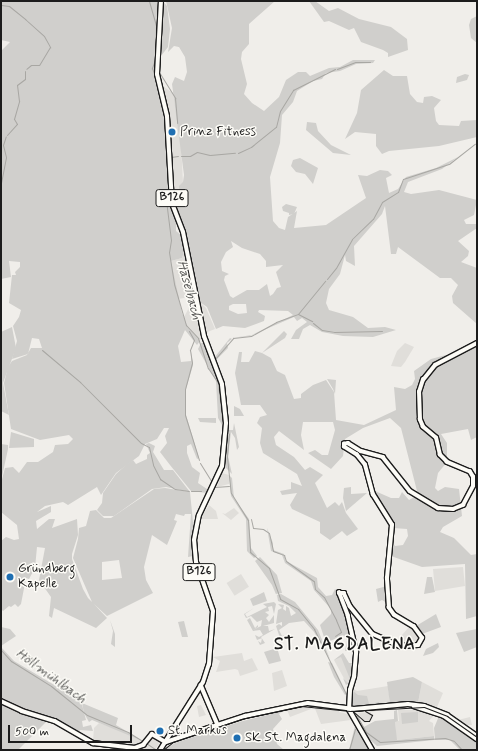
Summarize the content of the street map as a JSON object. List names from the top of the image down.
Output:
{
  "streets": {
    "main road": ["B126"]
  },
  "districts": ["ST. MAGDALENA"],
  "water": ["Haselbach", "Höllmühlbach"],
  "places": [
    "Prinz Fitness",
    "Gründberg Kapelle",
    "St. Markus",
    "SK St. Magdalena"
  ],
  "scale_bar": "500 m"
}
